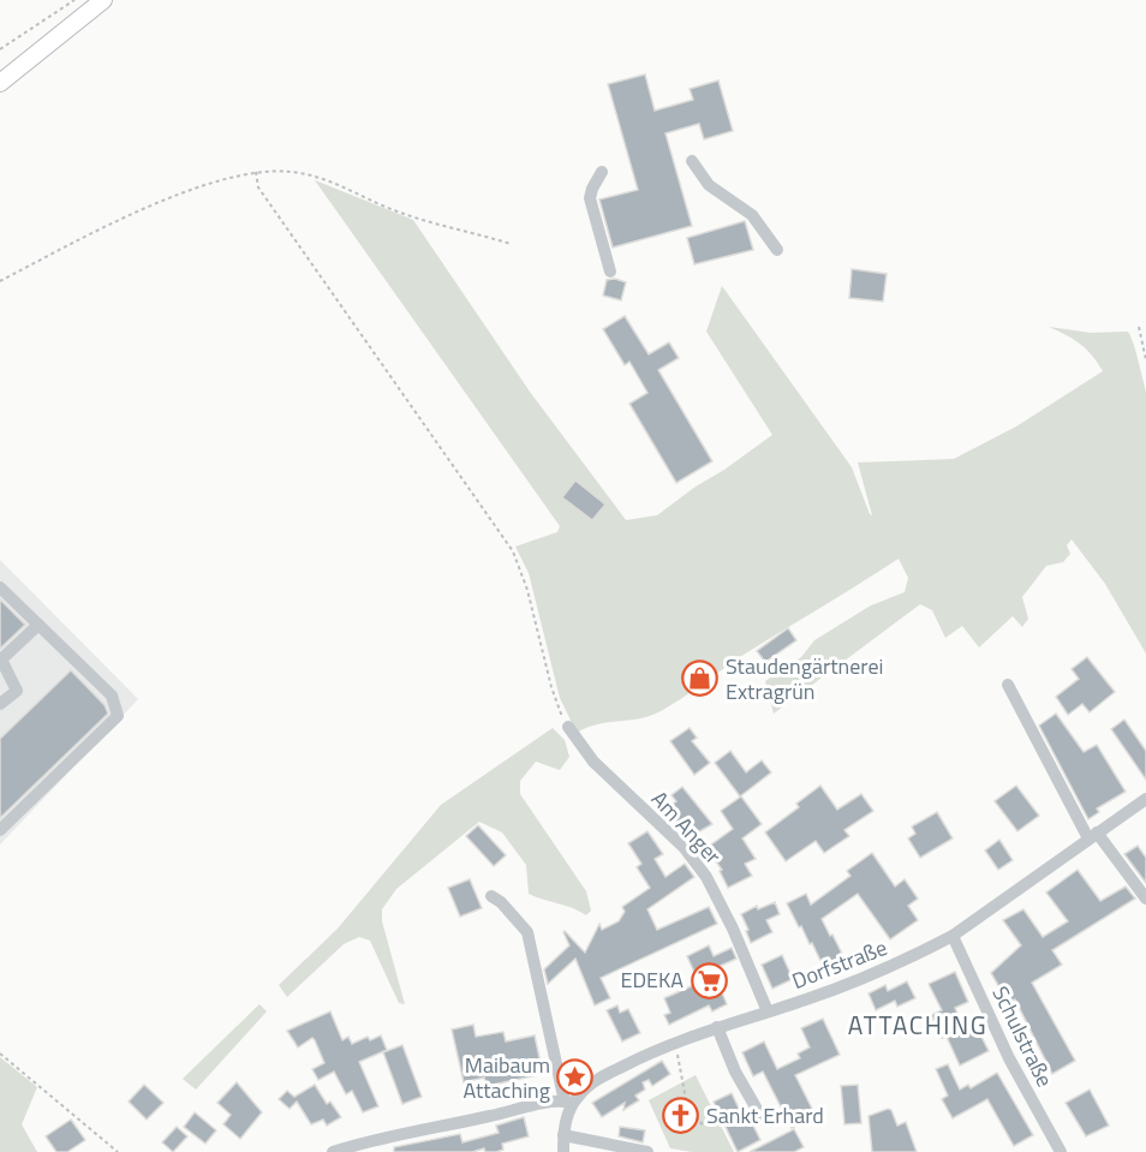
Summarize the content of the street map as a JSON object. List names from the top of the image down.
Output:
{
  "streets": {
    "street": ["Am Anger", "Dorfstraße", "Schulstraße"]
  },
  "crossings": [
    ["Am Anger", "Dorfstraße"],
    ["Dorfstraße", "Schulstraße"]
  ],
  "districts": ["ATTACHING"],
  "places": {
    "shop": ["Staudengärtnerei Extragrün"],
    "supermarket": ["EDEKA"],
    "place": ["Maibaum Attaching"],
    "church": ["Sankt Erhard"]
  }
}
